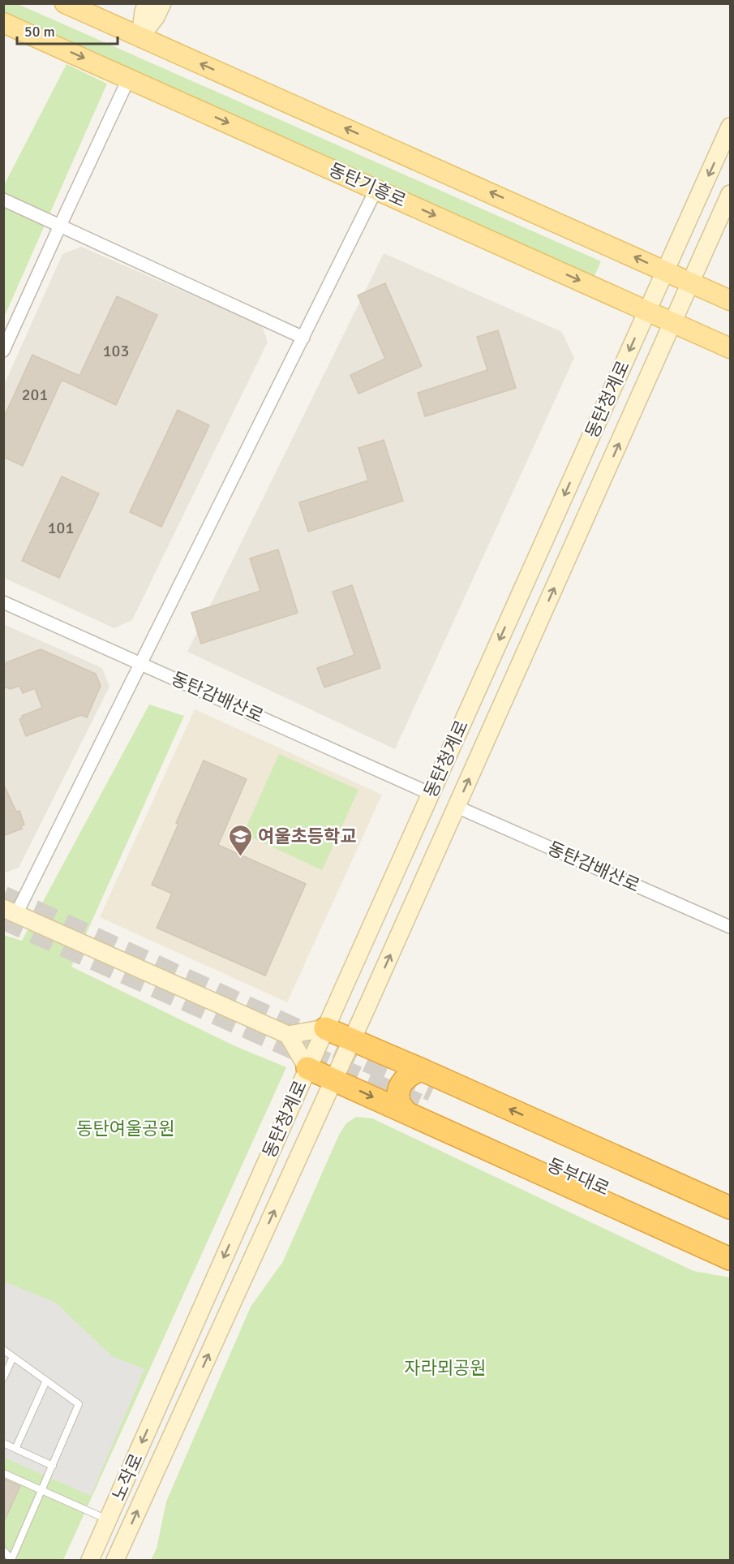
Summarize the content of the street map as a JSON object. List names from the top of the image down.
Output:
{
  "streets": {
    "highway": ["동부대로"],
    "main road": ["동탄기흥로"],
    "street": ["동탄청계로", "동탄감배산로", "노작로"]
  },
  "crossings": [
    ["동탄기흥로", "동탄청계로"],
    ["동탄청계로", "동탄감배산로"],
    ["동탄청계로", "노작로"]
  ],
  "parks": ["동탄여울공원", "자라뫼공원"],
  "places": {
    "school or university": ["여울초등학교"]
  },
  "house_numbers": ["103", "201", "101"],
  "scale_bar": "50 m"
}
